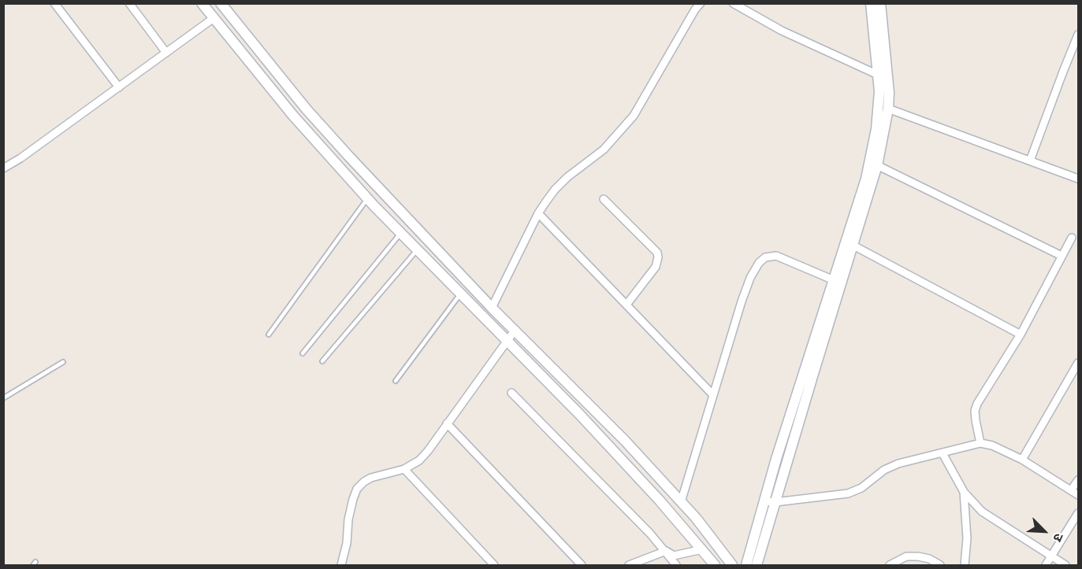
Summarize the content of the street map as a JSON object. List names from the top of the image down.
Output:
{
  "north": "bottom right"
}
